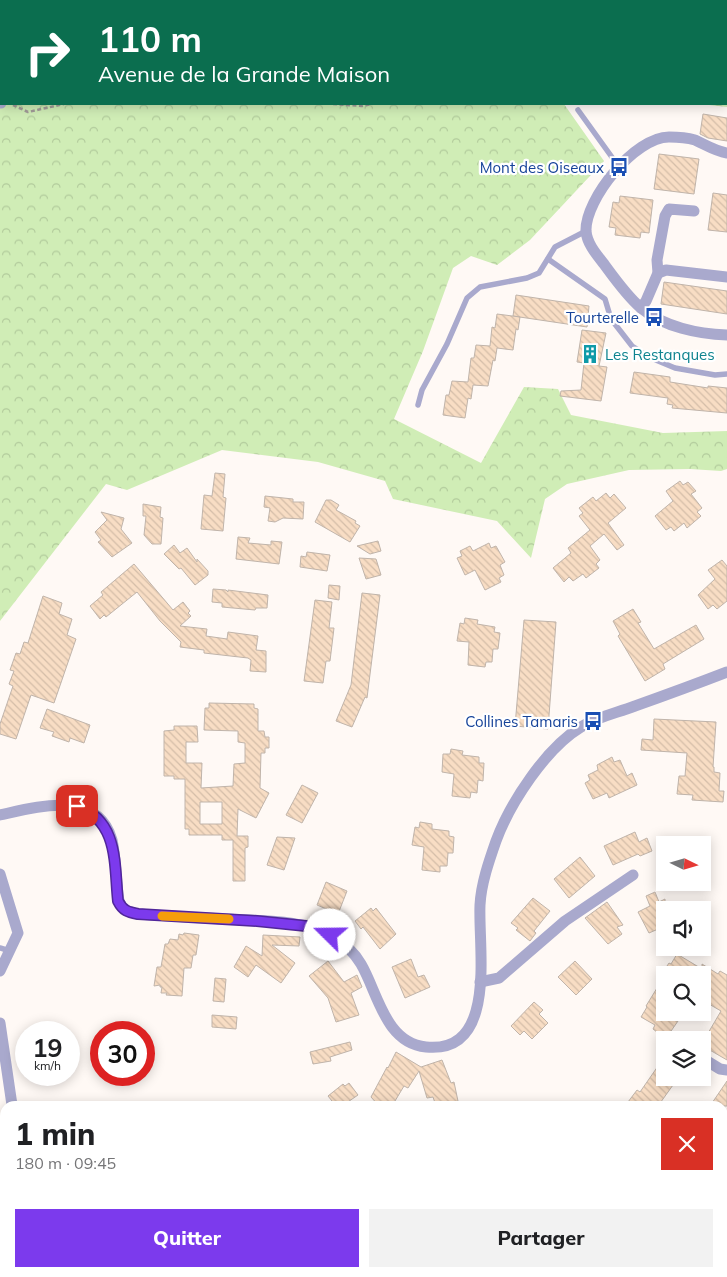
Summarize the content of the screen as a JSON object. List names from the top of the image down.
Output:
{
  "places": {
    "bus stop": ["Mont des Oiseaux", "Tourterelle", "Collines Tamaris"],
    "building": ["Les Restanques"]
  },
  "north": "right",
  "page": {
    "turn": ["110 m", "Avenue de la Grande Maison"],
    "speed": "19 km/h",
    "limit": "30",
    "heading": ["1 min", "180 m · 09:45"],
    "buttons": ["Quitter", "Partager"]
  }
}
